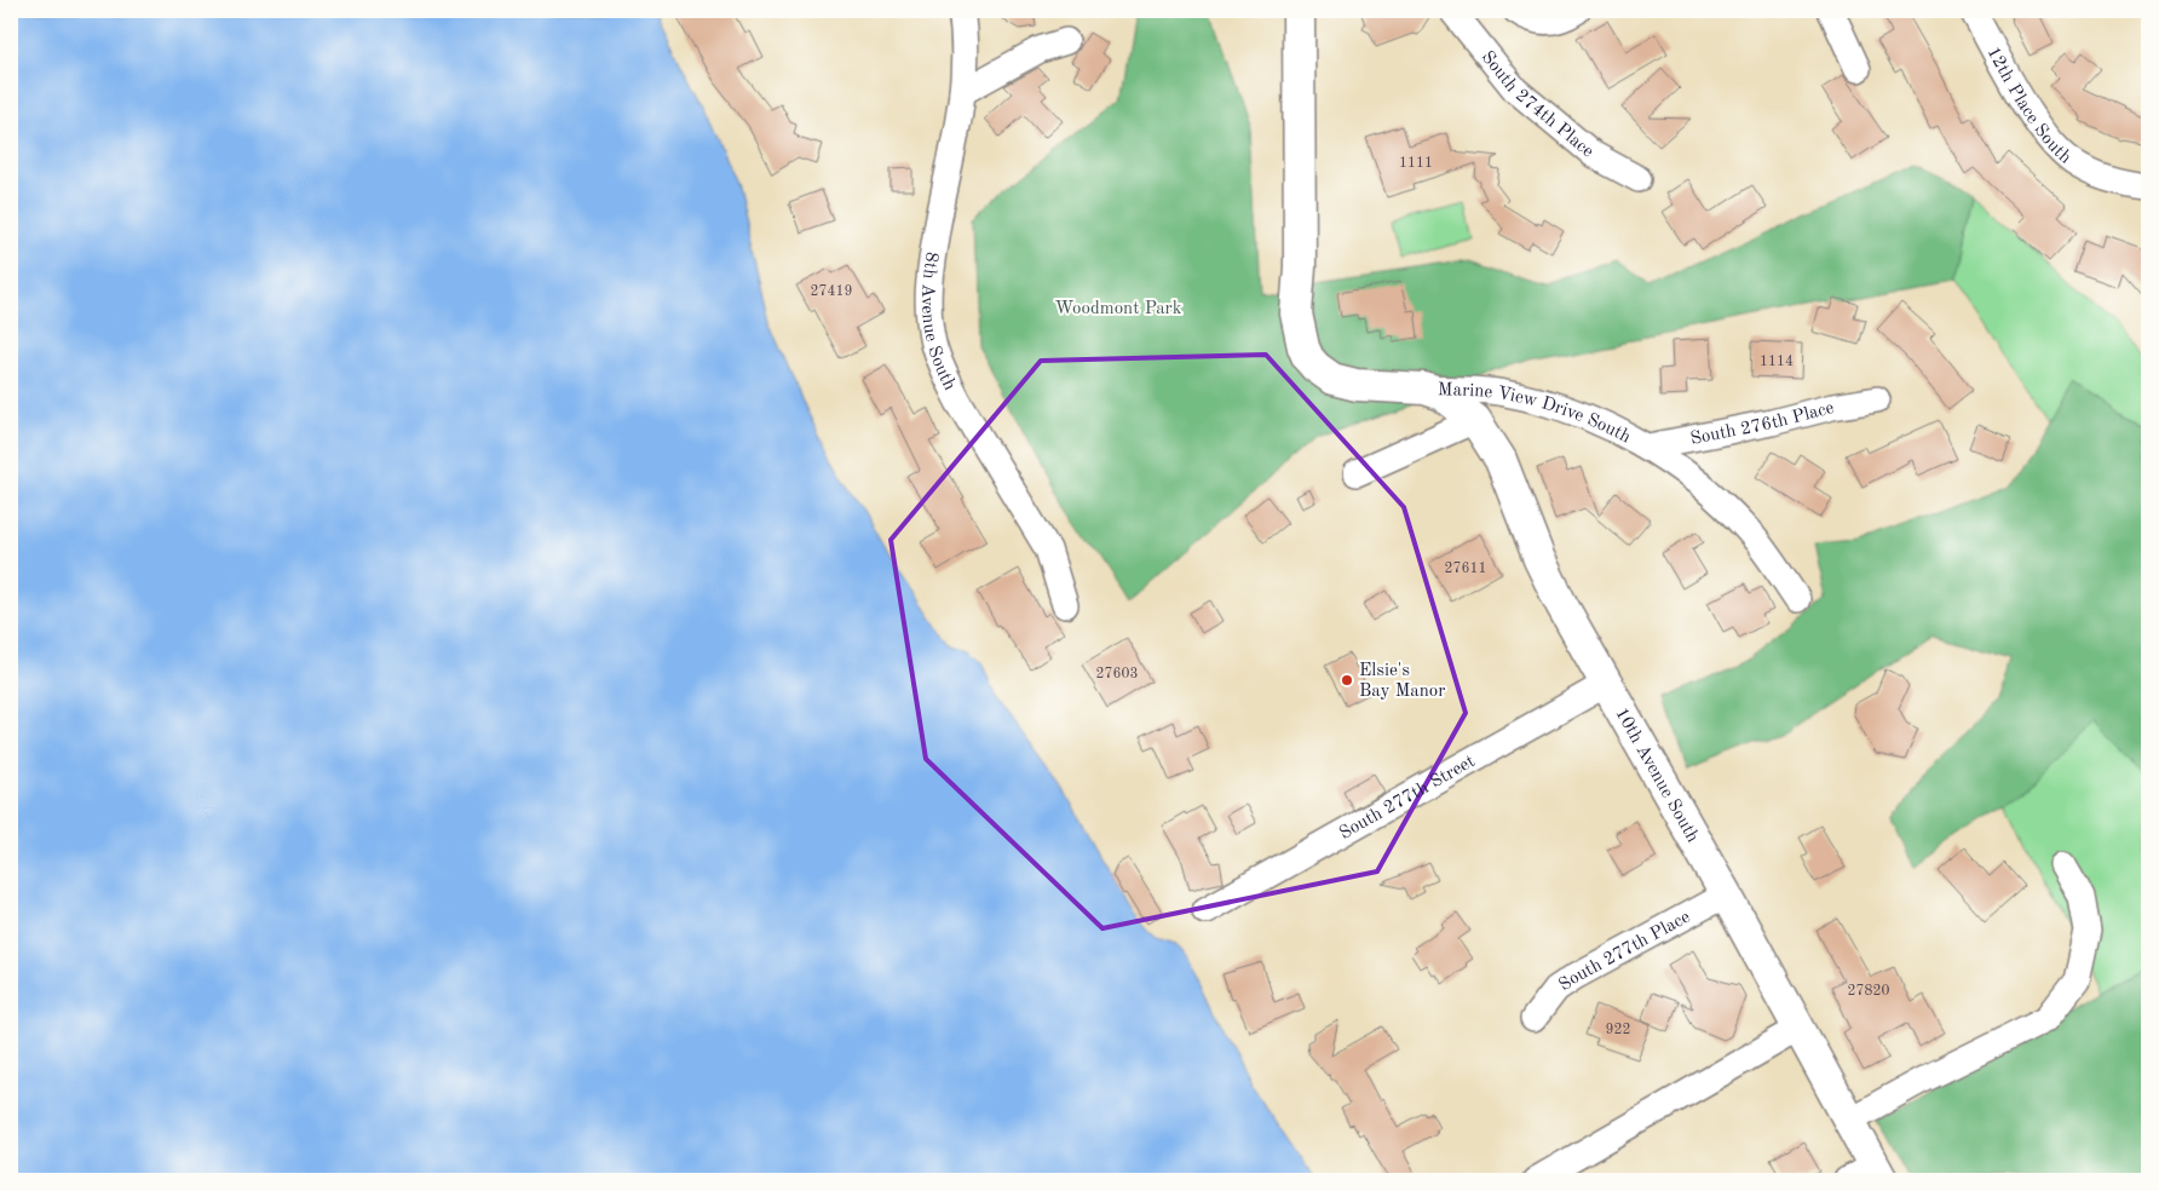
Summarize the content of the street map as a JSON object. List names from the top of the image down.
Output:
{
  "streets": {
    "main road": ["Marine View Drive South", "10th Avenue South"],
    "street": [
      "South 274th Place",
      "12th Place South",
      "8th Avenue South",
      "South 276th Place",
      "South 277th Street",
      "South 277th Place"
    ]
  },
  "crossings": [
    ["Marine View Drive South", "South 276th Place"],
    ["Marine View Drive South", "10th Avenue South"],
    ["10th Avenue South", "South 277th Street"],
    ["10th Avenue South", "South 277th Place"]
  ],
  "parks": ["Woodmont Park"],
  "places": ["Elsie's Bay Manor"],
  "house_numbers": [
    "1111",
    "27419",
    "1114",
    "27611",
    "27603",
    "27820",
    "922"
  ]
}
